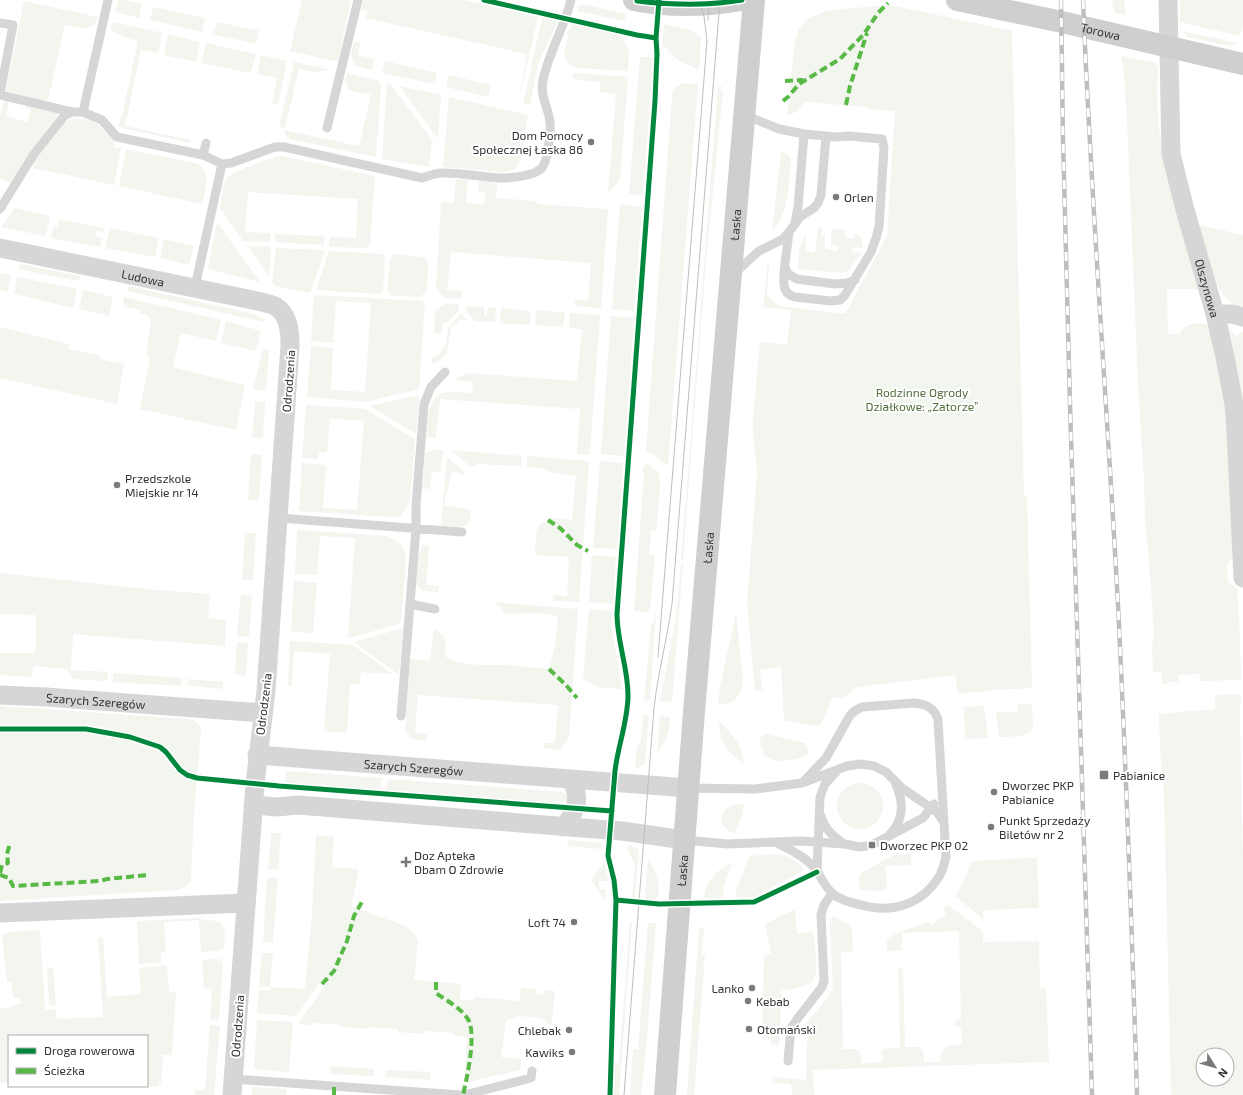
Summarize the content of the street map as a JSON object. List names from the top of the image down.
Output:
{
  "streets": {
    "main road": ["Torowa", "Łaska"],
    "street": [
      "Ludowa",
      "Olszynowa",
      "Odrodzenia",
      "Szarych Szeregów"
    ]
  },
  "crossings": [
    ["Torowa", "Olszynowa"],
    ["Łaska", "Szarych Szeregów"],
    ["Ludowa", "Odrodzenia"],
    ["Odrodzenia", "Szarych Szeregów"]
  ],
  "parks": ["Rodzinne Ogrody Działkowe: „Zatorze”"],
  "places": {
    "other": [
      "Dom Pomocy Społecznej Łaska 86",
      "Orlen",
      "Przedszkole Miejskie nr 14",
      "Dworzec PKP Pabianice",
      "Punkt Sprzedaży Biletów nr 2",
      "Loft 74",
      "Lanko",
      "Kebab",
      "Otomański",
      "Chlebak",
      "Kawiks"
    ],
    "transit": ["Pabianice", "Dworzec PKP 02"],
    "health": ["Doz Apteka Dbam O Zdrowie"]
  },
  "legend": ["Droga rowerowa", "Ścieżka"],
  "north": "bottom right"
}
